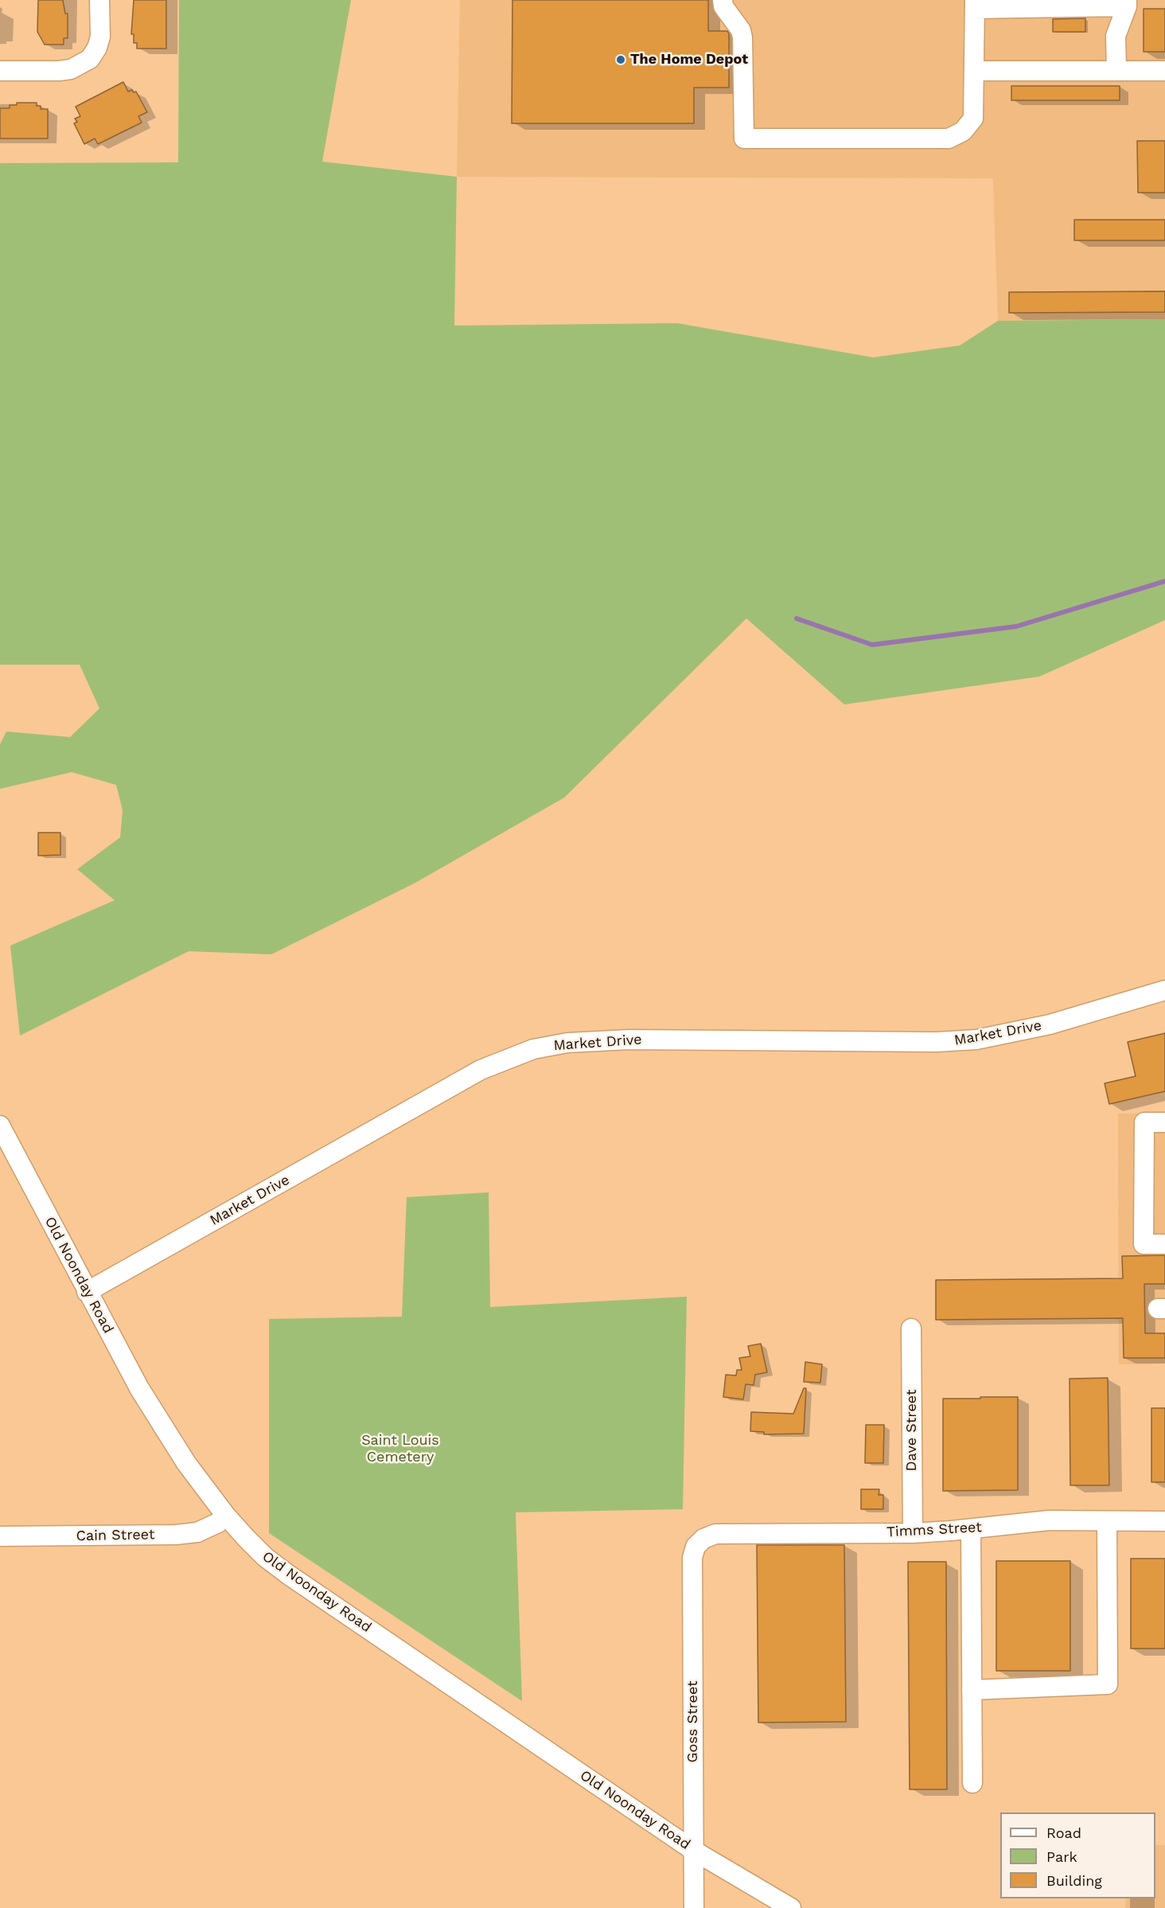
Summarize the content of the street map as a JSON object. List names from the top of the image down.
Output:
{
  "streets": {
    "street": [
      "Market Drive",
      "Old Noonday Road",
      "Dave Street",
      "Timms Street",
      "Cain Street",
      "Goss Street"
    ]
  },
  "crossings": [
    ["Market Drive", "Old Noonday Road"],
    ["Old Noonday Road", "Cain Street"],
    ["Old Noonday Road", "Goss Street"],
    ["Dave Street", "Timms Street"],
    ["Timms Street", "Goss Street"]
  ],
  "parks": ["Saint Louis Cemetery"],
  "places": ["The Home Depot"],
  "legend": ["Road", "Park", "Building"]
}
